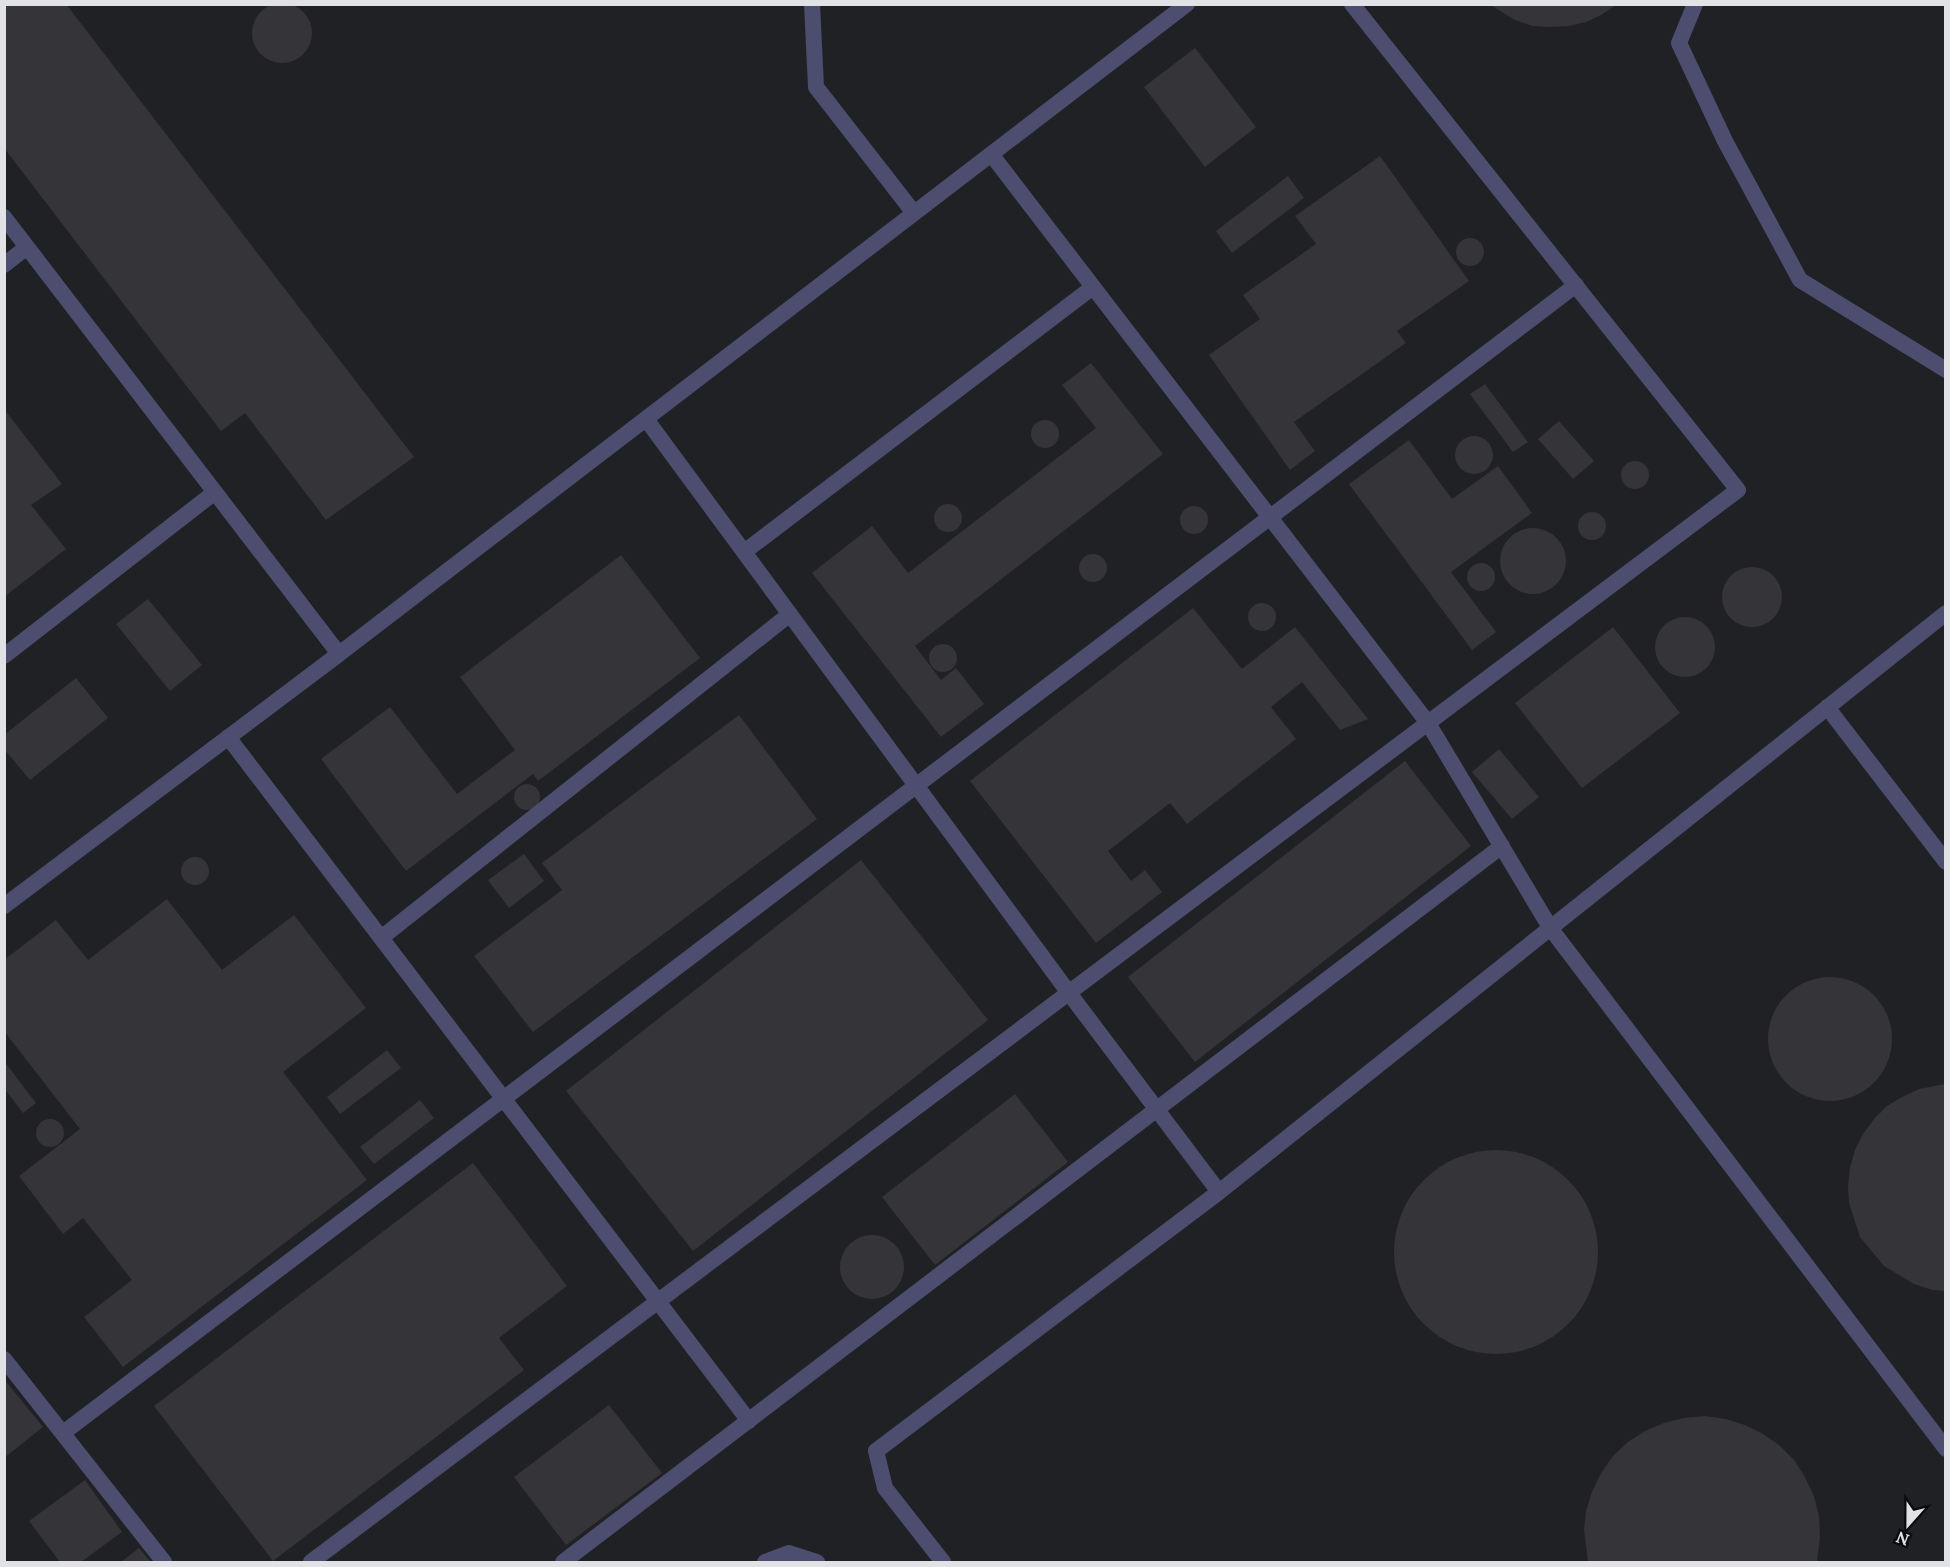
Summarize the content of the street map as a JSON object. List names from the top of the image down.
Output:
{
  "north": "bottom"
}
